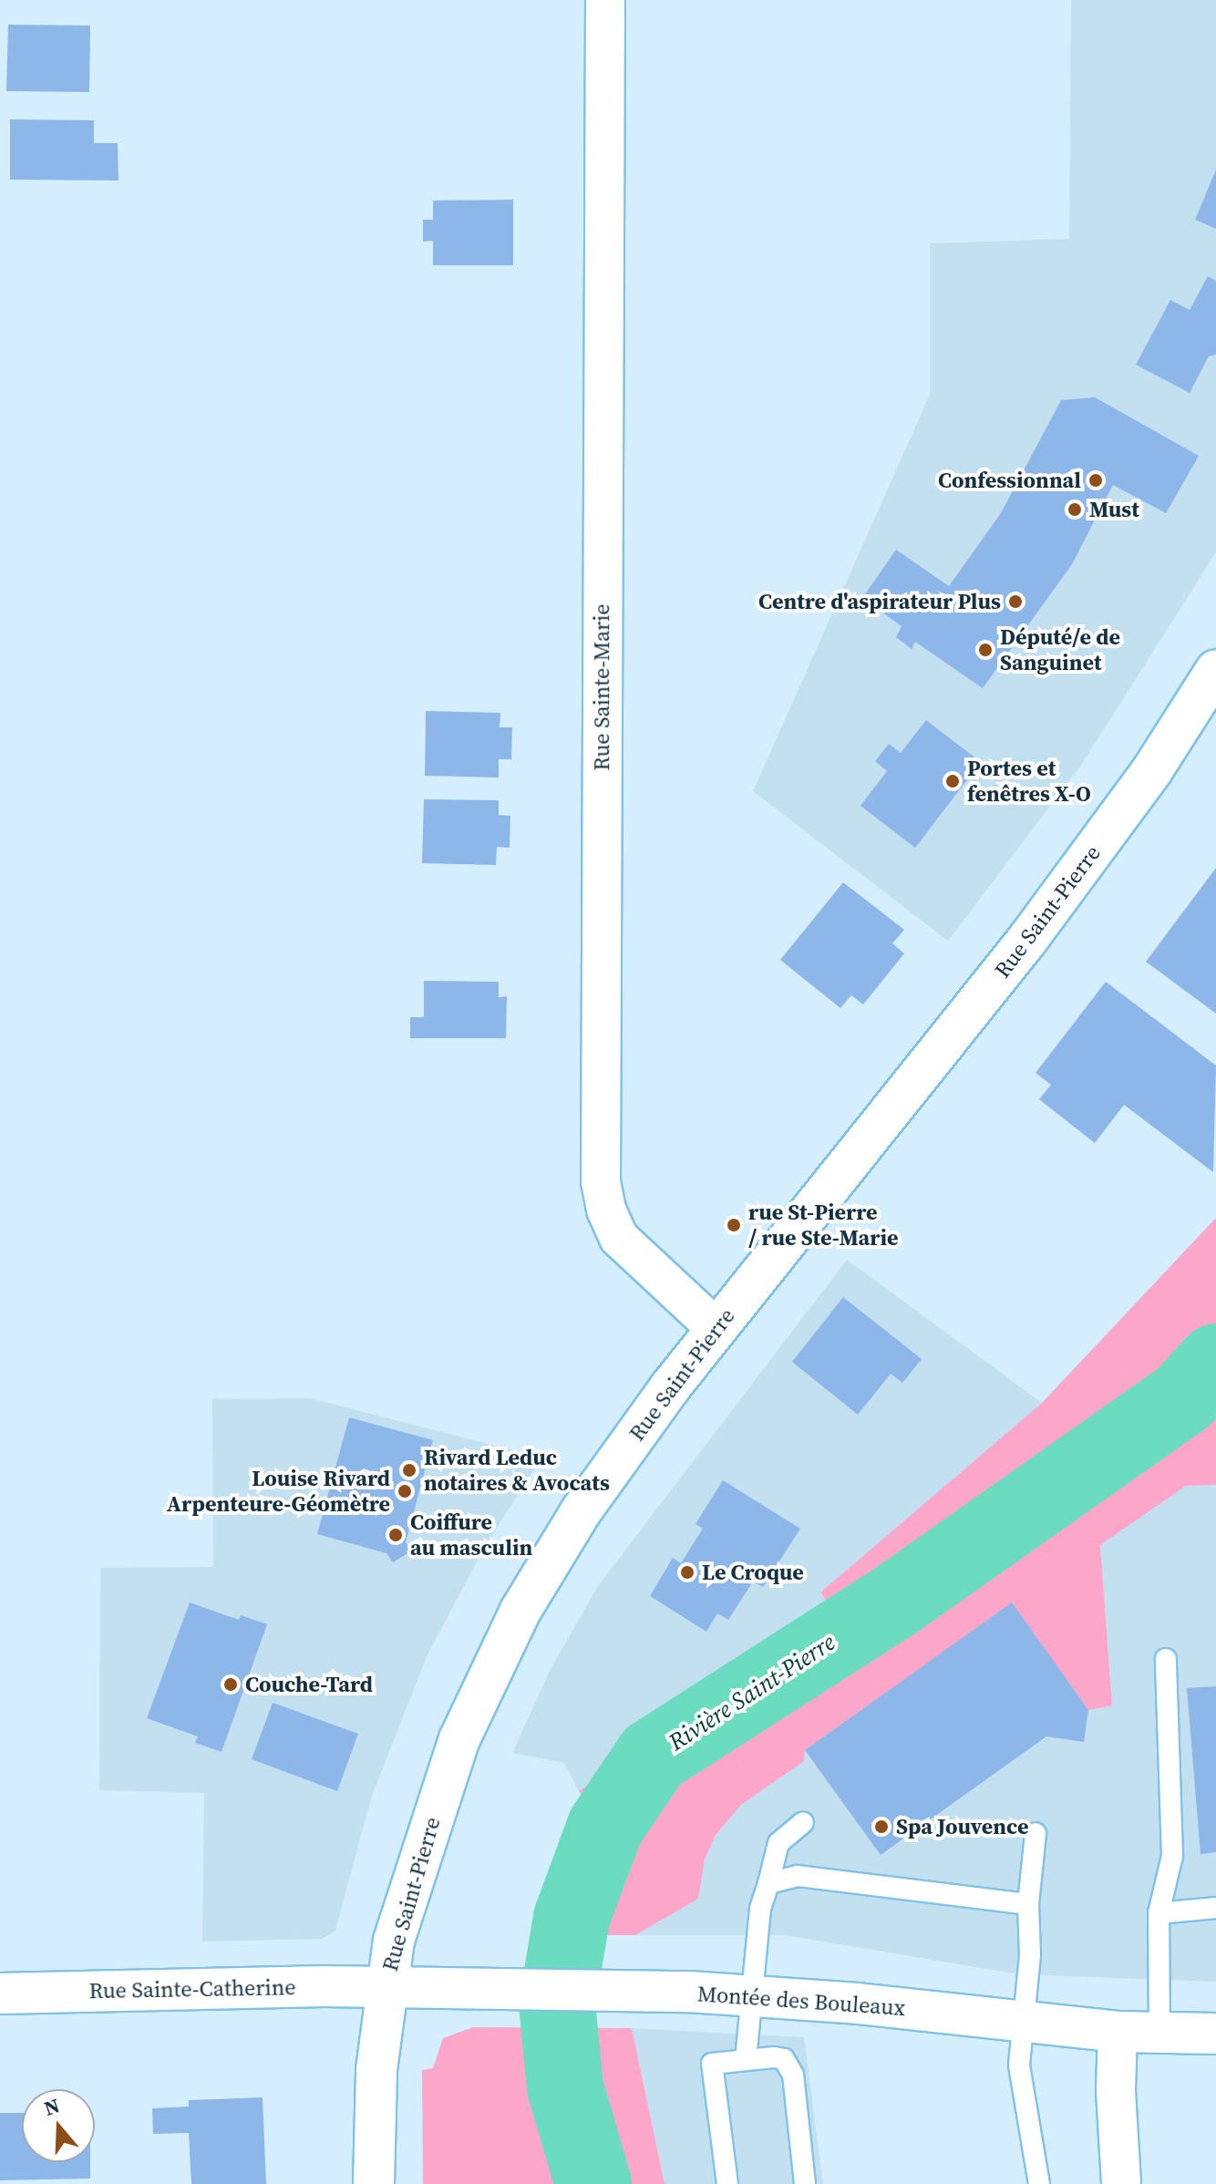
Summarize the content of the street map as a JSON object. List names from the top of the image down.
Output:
{
  "streets": {
    "main road": ["Rue Saint-Pierre", "Rue Sainte-Catherine", "Montée des Bouleaux"],
    "street": ["Rue Sainte-Marie"]
  },
  "crossings": [
    ["Rue Sainte-Marie", "Rue Saint-Pierre"],
    ["Rue Saint-Pierre", "Rue Sainte-Catherine"],
    ["Rue Saint-Pierre", "Montée des Bouleaux"],
    ["Rue Sainte-Catherine", "Montée des Bouleaux"]
  ],
  "water": ["Rivière Saint-Pierre"],
  "places": [
    "Confessionnal",
    "Must",
    "Centre d'aspirateur Plus",
    "Député/e de Sanguinet",
    "Portes et fenêtres X-O",
    "rue St-Pierre / rue Ste-Marie",
    "Rivard Leduc notaires & Avocats",
    "Louise Rivard Arpenteure-Géomètre",
    "Coiffure au masculin",
    "Le Croque",
    "Couche-Tard",
    "Spa Jouvence"
  ],
  "north": "top"
}
